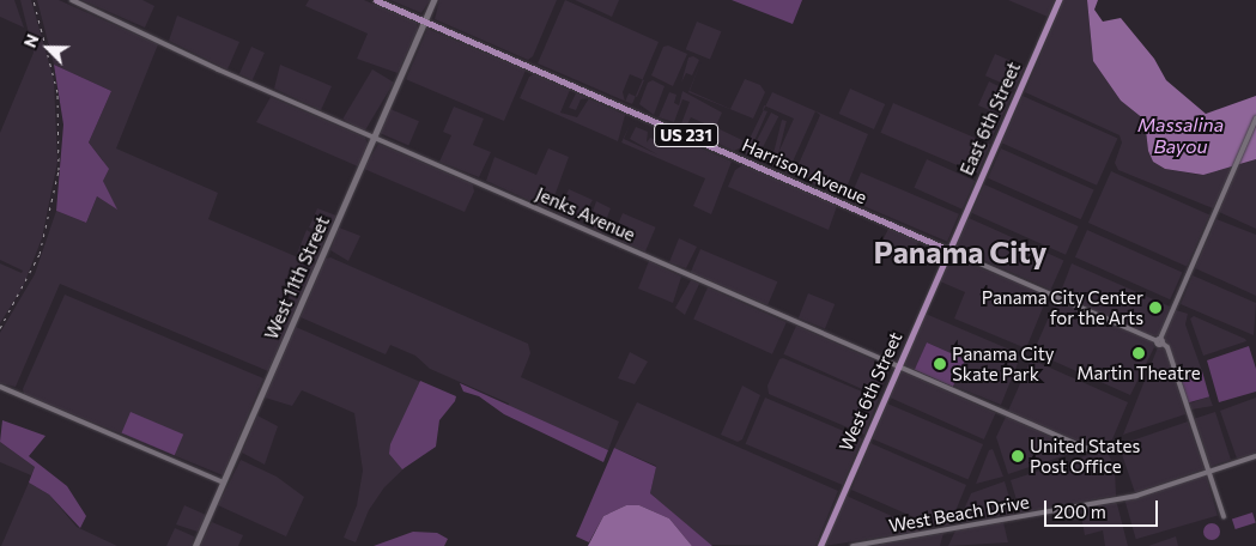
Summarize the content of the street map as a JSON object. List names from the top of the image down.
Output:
{
  "streets": {
    "main road": [
      "East 6th Street",
      "US 231",
      "Harrison Avenue",
      "West 11th Street",
      "West 6th Street"
    ],
    "street": ["Jenks Avenue", "West Beach Drive"]
  },
  "crossings": [
    ["East 6th Street", "Harrison Avenue"],
    ["East 6th Street", "West 6th Street"],
    ["Harrison Avenue", "West 11th Street"],
    ["Harrison Avenue", "West 6th Street"],
    ["Jenks Avenue", "West 11th Street"],
    ["Jenks Avenue", "West 6th Street"]
  ],
  "districts": ["Panama City"],
  "water": ["Massalina Bayou"],
  "places": [
    "Panama City Center for the Arts",
    "Martin Theatre",
    "Panama City Skate Park",
    "United States Post Office"
  ],
  "scale_bar": "200 m",
  "north": "top left"
}
